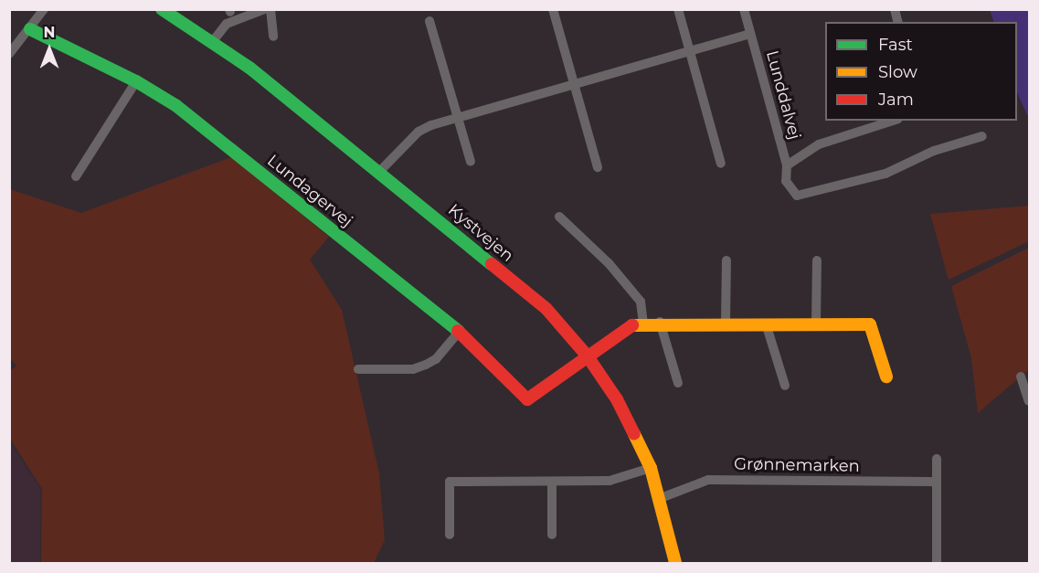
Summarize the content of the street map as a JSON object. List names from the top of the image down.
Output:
{
  "streets": {
    "street": [
      "Lunddalvej",
      "Lundagervej",
      "Kystvejen",
      "Grønnemarken"
    ]
  },
  "crossings": [
    ["Lunddalvej", "Kystvejen"],
    ["Lundagervej", "Kystvejen"],
    ["Kystvejen", "Grønnemarken"]
  ],
  "legend": ["Fast", "Slow", "Jam"],
  "north": "top"
}
